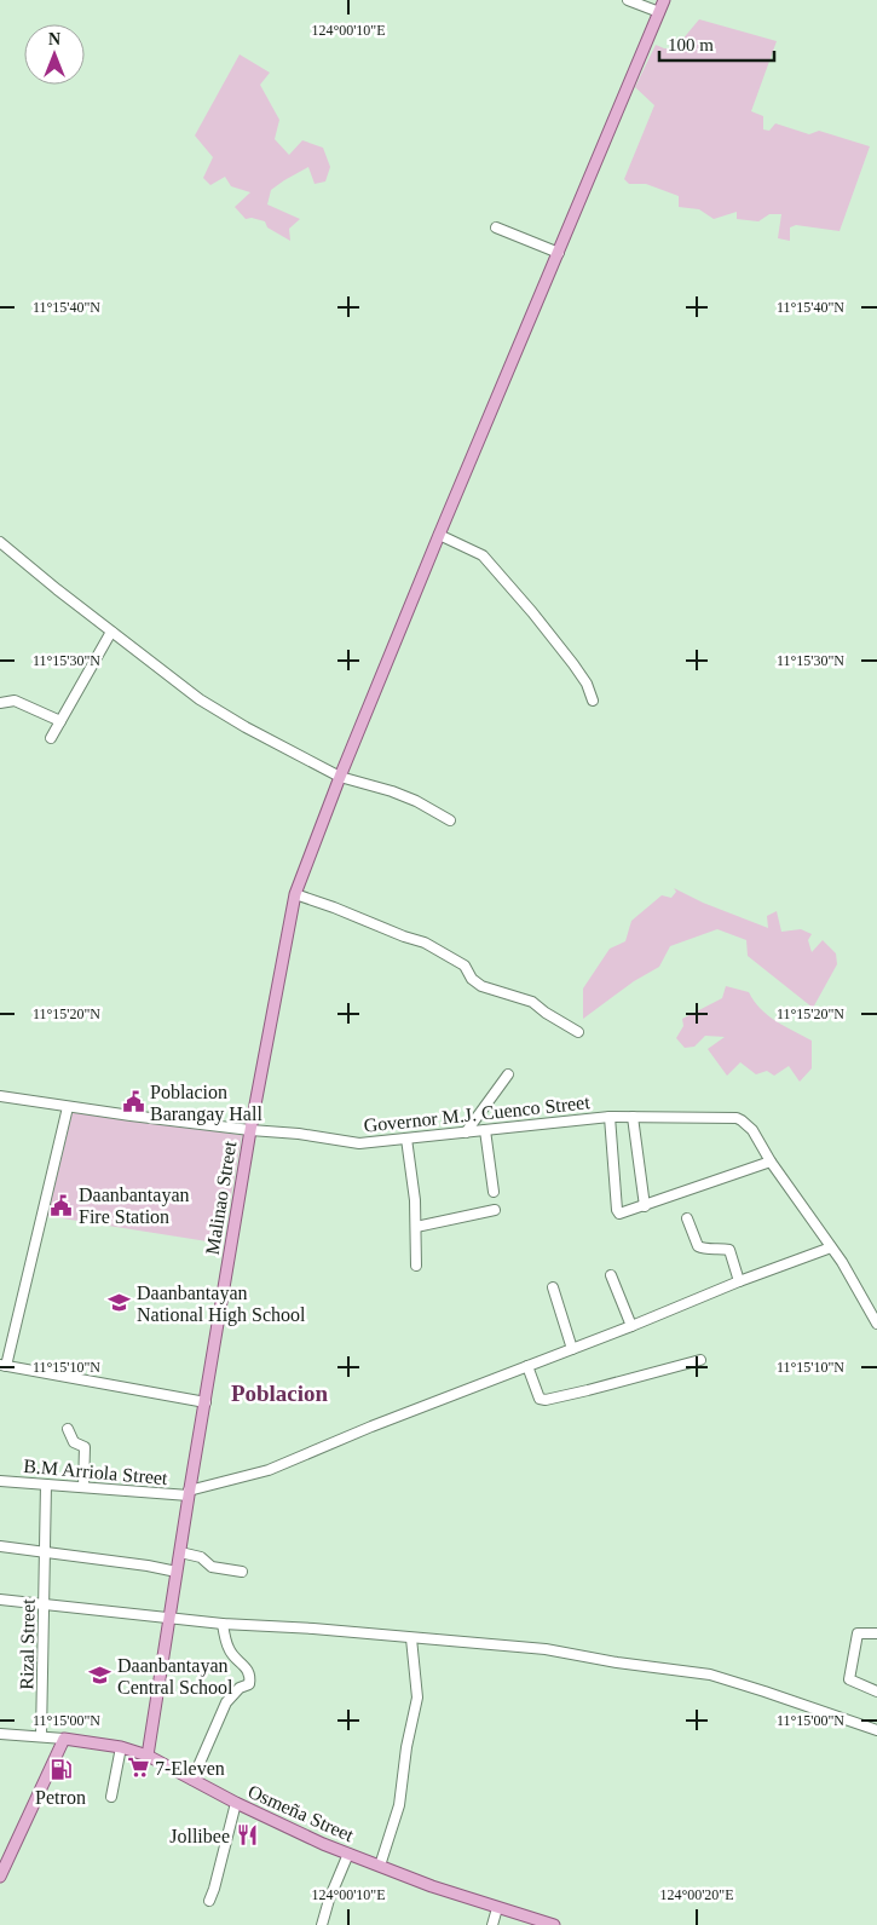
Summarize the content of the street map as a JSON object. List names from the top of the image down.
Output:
{
  "streets": {
    "main road": ["Malinao Street", "Osmeña Street"],
    "street": ["Governor M.J. Cuenco Street", "B.M Arriola Street", "Rizal Street"]
  },
  "crossings": [
    ["Governor M.J. Cuenco Street", "Malinao Street"],
    ["Malinao Street", "B.M Arriola Street"],
    ["Malinao Street", "Osmeña Street"],
    ["B.M Arriola Street", "Rizal Street"],
    ["Rizal Street", "Osmeña Street"]
  ],
  "districts": ["Poblacion"],
  "places": {
    "public building": ["Poblacion Barangay Hall", "Daanbantayan Fire Station"],
    "school or university": ["Daanbantayan National High School", "Daanbantayan Central School"],
    "supermarket": ["7-Eleven"],
    "fuel station": ["Petron"],
    "restaurant": ["Jollibee"]
  },
  "scale_bar": "100 m",
  "north": "top",
  "coordinates": [
    "124°00'10\"E",
    "11°15'40\"N",
    "11°15'30\"N",
    "11°15'20\"N",
    "11°15'10\"N",
    "11°15'00\"N",
    "124°00'20\"E"
  ]
}
